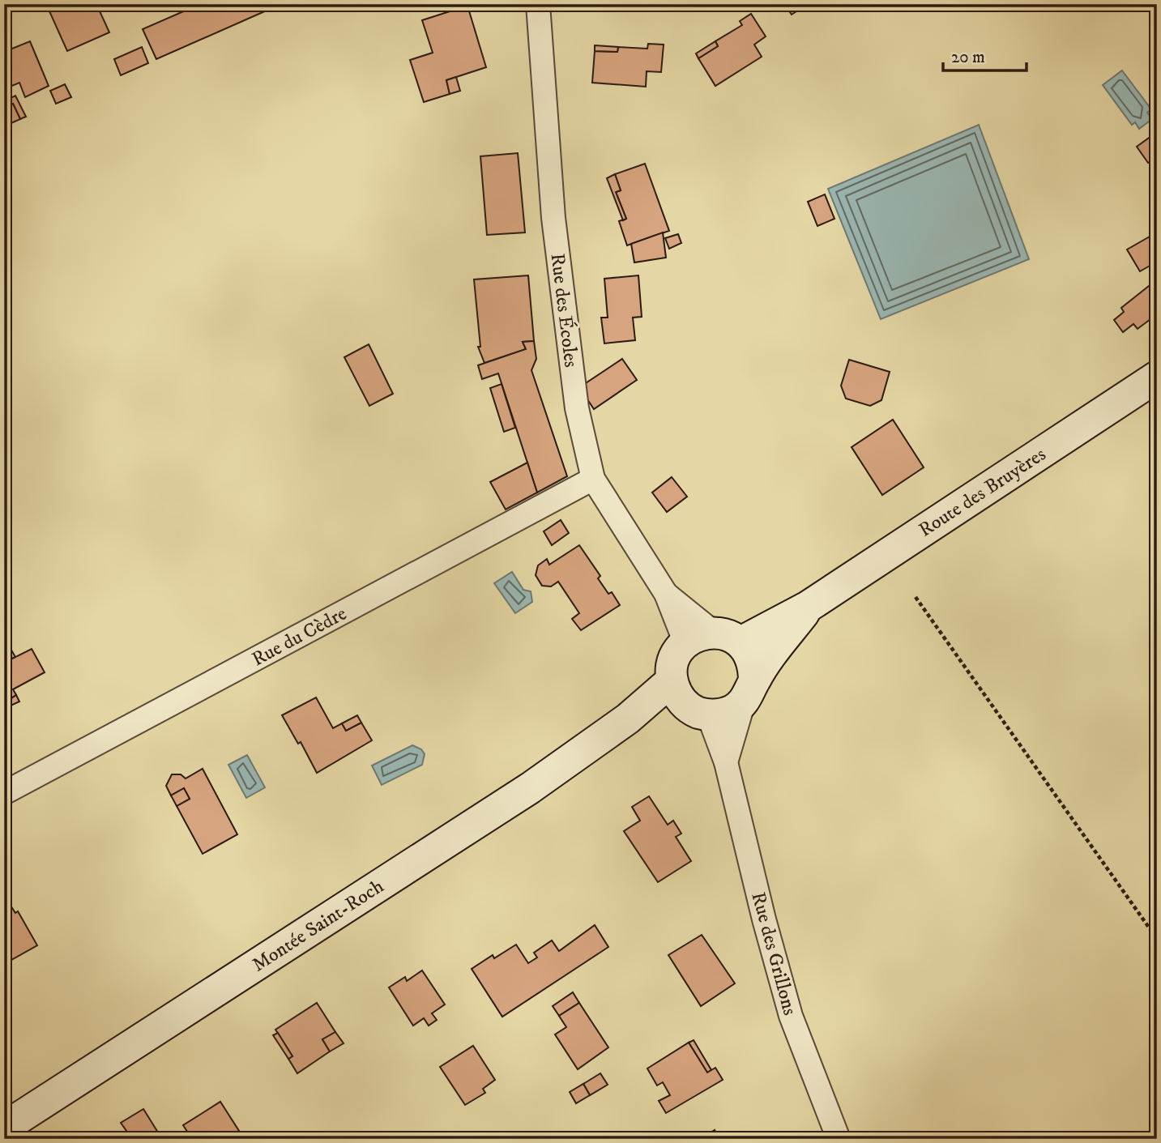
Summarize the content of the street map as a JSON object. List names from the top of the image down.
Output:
{
  "streets": {
    "main road": ["Route des Bruyères", "Montée Saint-Roch"],
    "street": ["Rue des Écoles", "Rue du Cèdre", "Rue des Grillons"]
  },
  "crossings": [
    ["Rue des Écoles", "Route des Bruyères"],
    ["Rue des Écoles", "Rue du Cèdre"],
    ["Rue des Écoles", "Montée Saint-Roch"],
    ["Rue des Écoles", "Rue des Grillons"],
    ["Route des Bruyères", "Montée Saint-Roch"],
    ["Route des Bruyères", "Rue des Grillons"],
    ["Montée Saint-Roch", "Rue des Grillons"]
  ],
  "scale_bar": "20 m"
}
